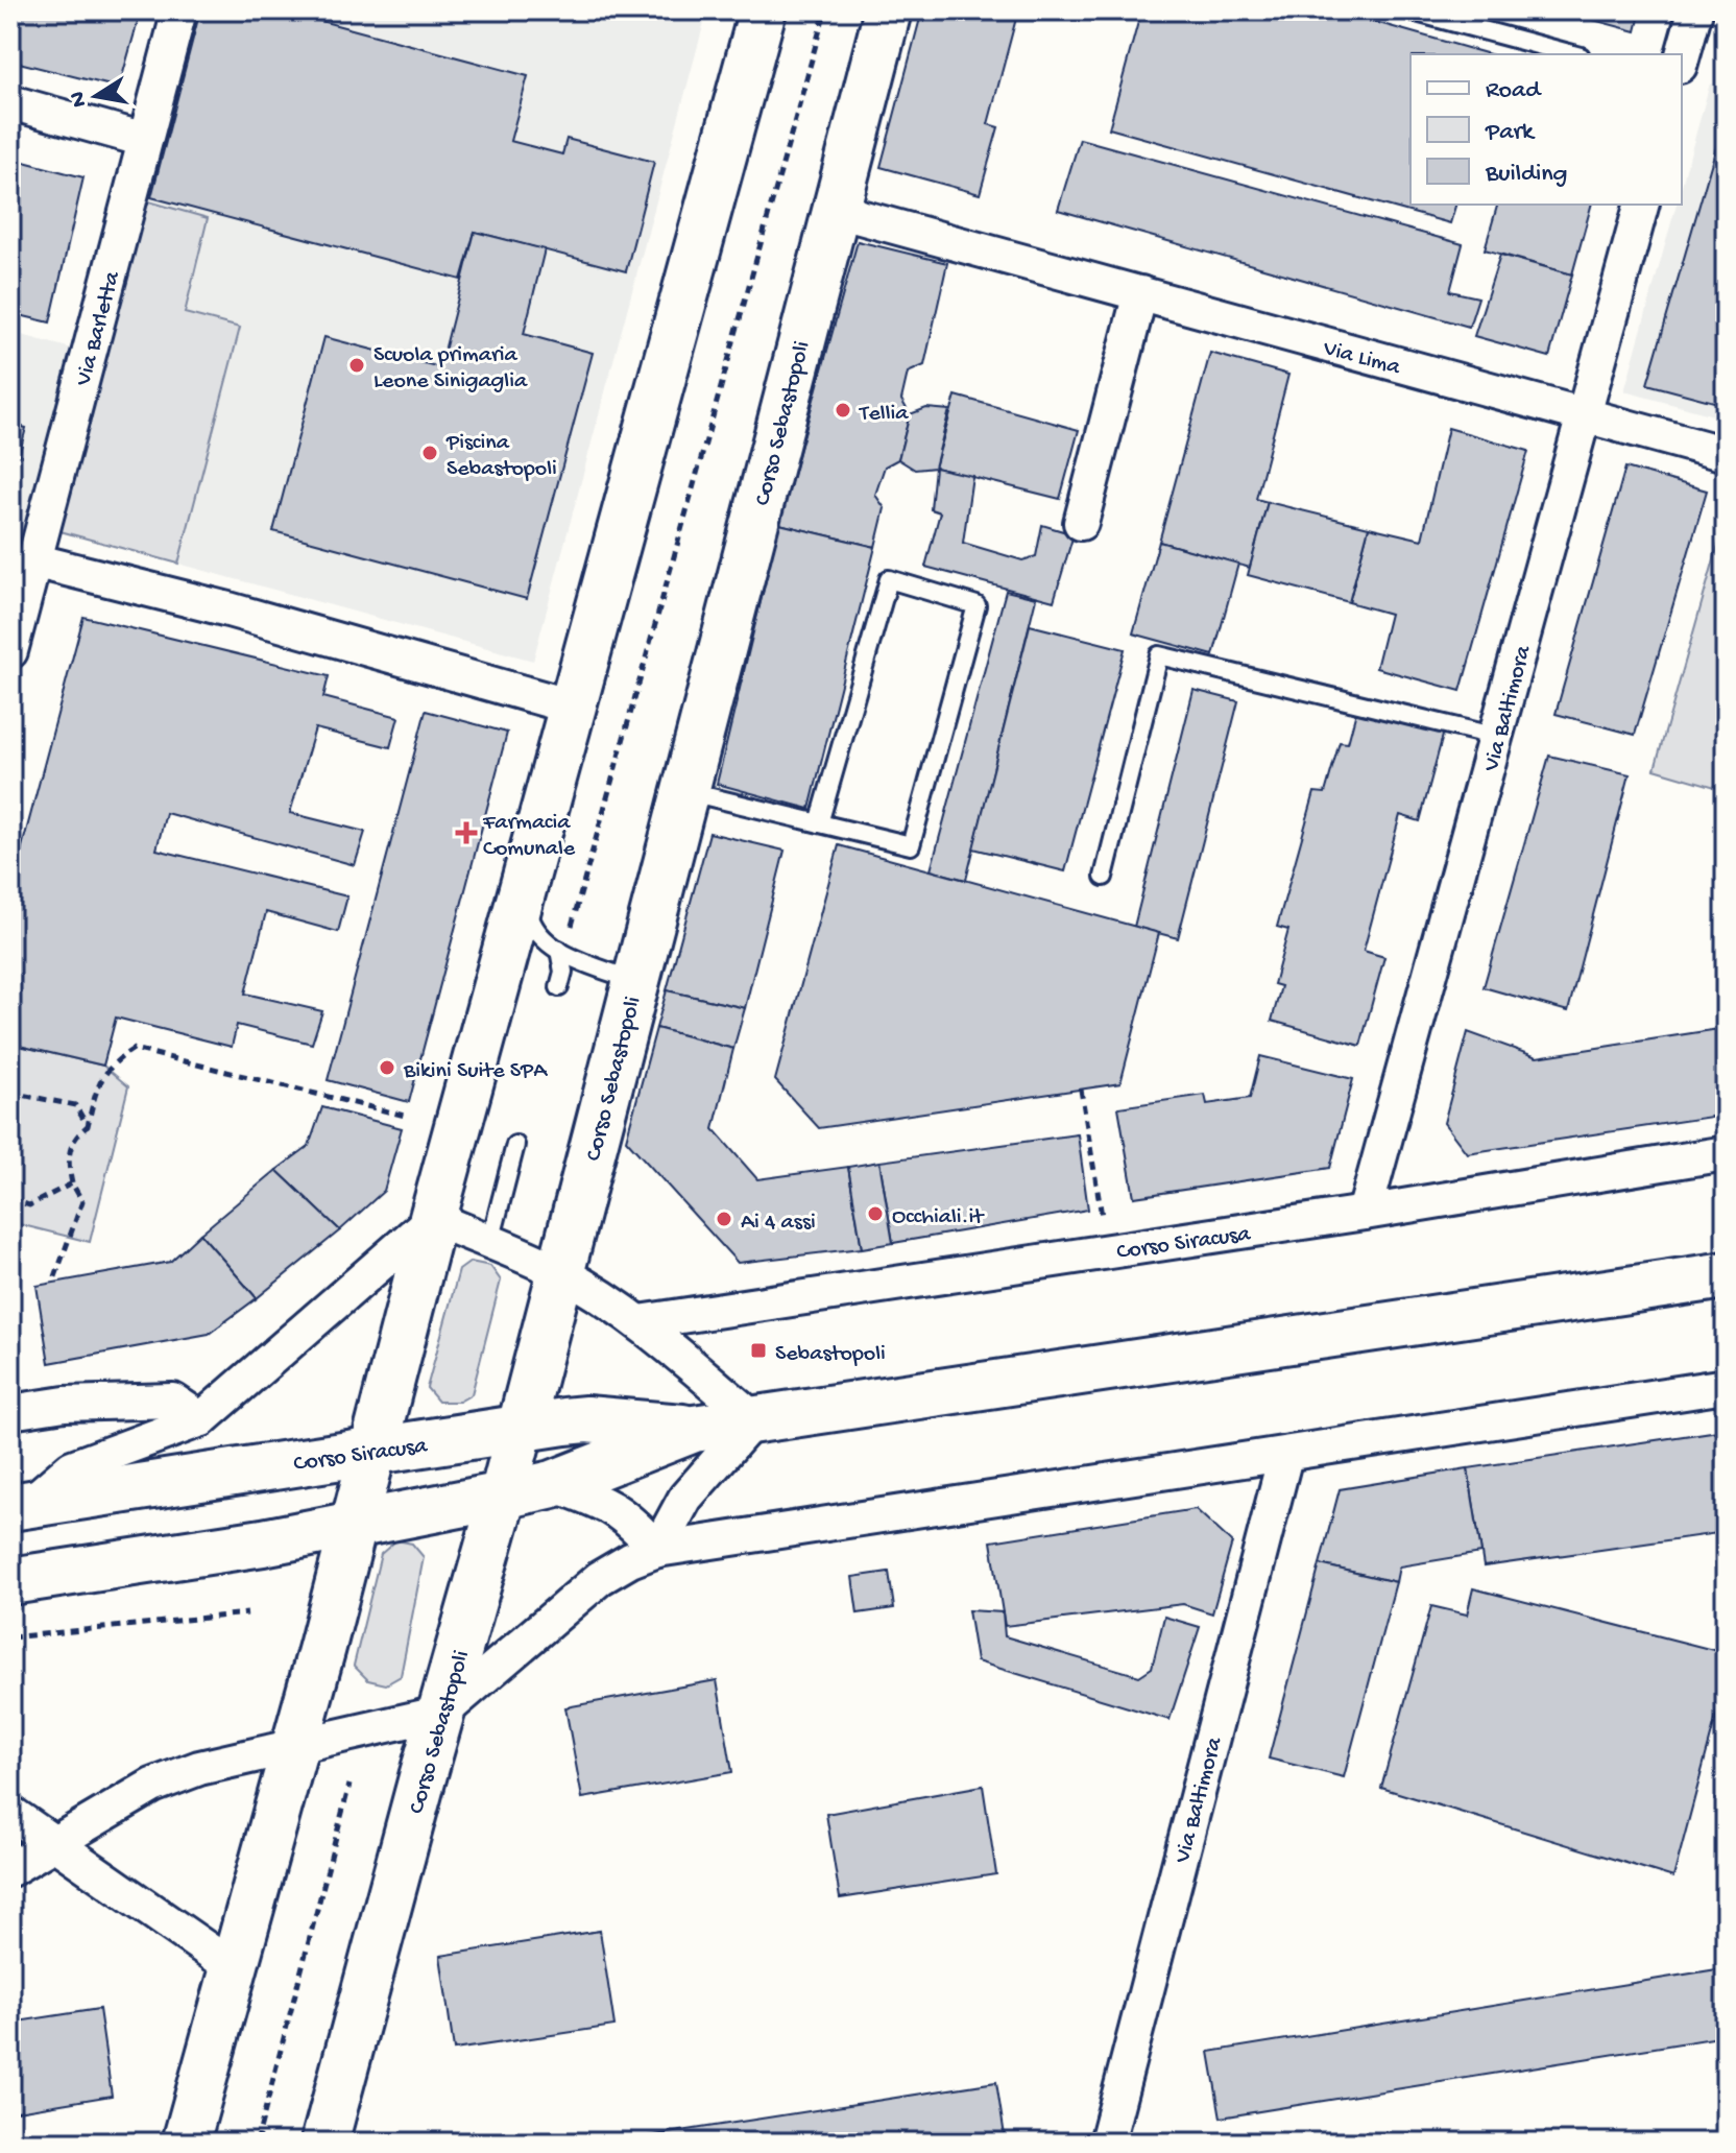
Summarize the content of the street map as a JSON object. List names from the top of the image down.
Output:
{
  "streets": {
    "main road": ["Corso Sebastopoli", "Corso Siracusa"],
    "street": ["Via Barletta", "Via Lima", "Via Baltimora"]
  },
  "crossings": [
    ["Via Lima", "Corso Sebastopoli"],
    ["Via Lima", "Via Baltimora"],
    ["Corso Sebastopoli", "Corso Siracusa"],
    ["Via Baltimora", "Corso Siracusa"]
  ],
  "places": {
    "other": [
      "Scuola primaria Leone Sinigaglia",
      "Tellia",
      "Piscina Sebastopoli",
      "Bikini Suite SPA",
      "Occhiali.it",
      "Ai 4 assi"
    ],
    "health": ["Farmacia Comunale"],
    "transit": ["Sebastopoli"]
  },
  "legend": ["Road", "Park", "Building"],
  "north": "left"
}
